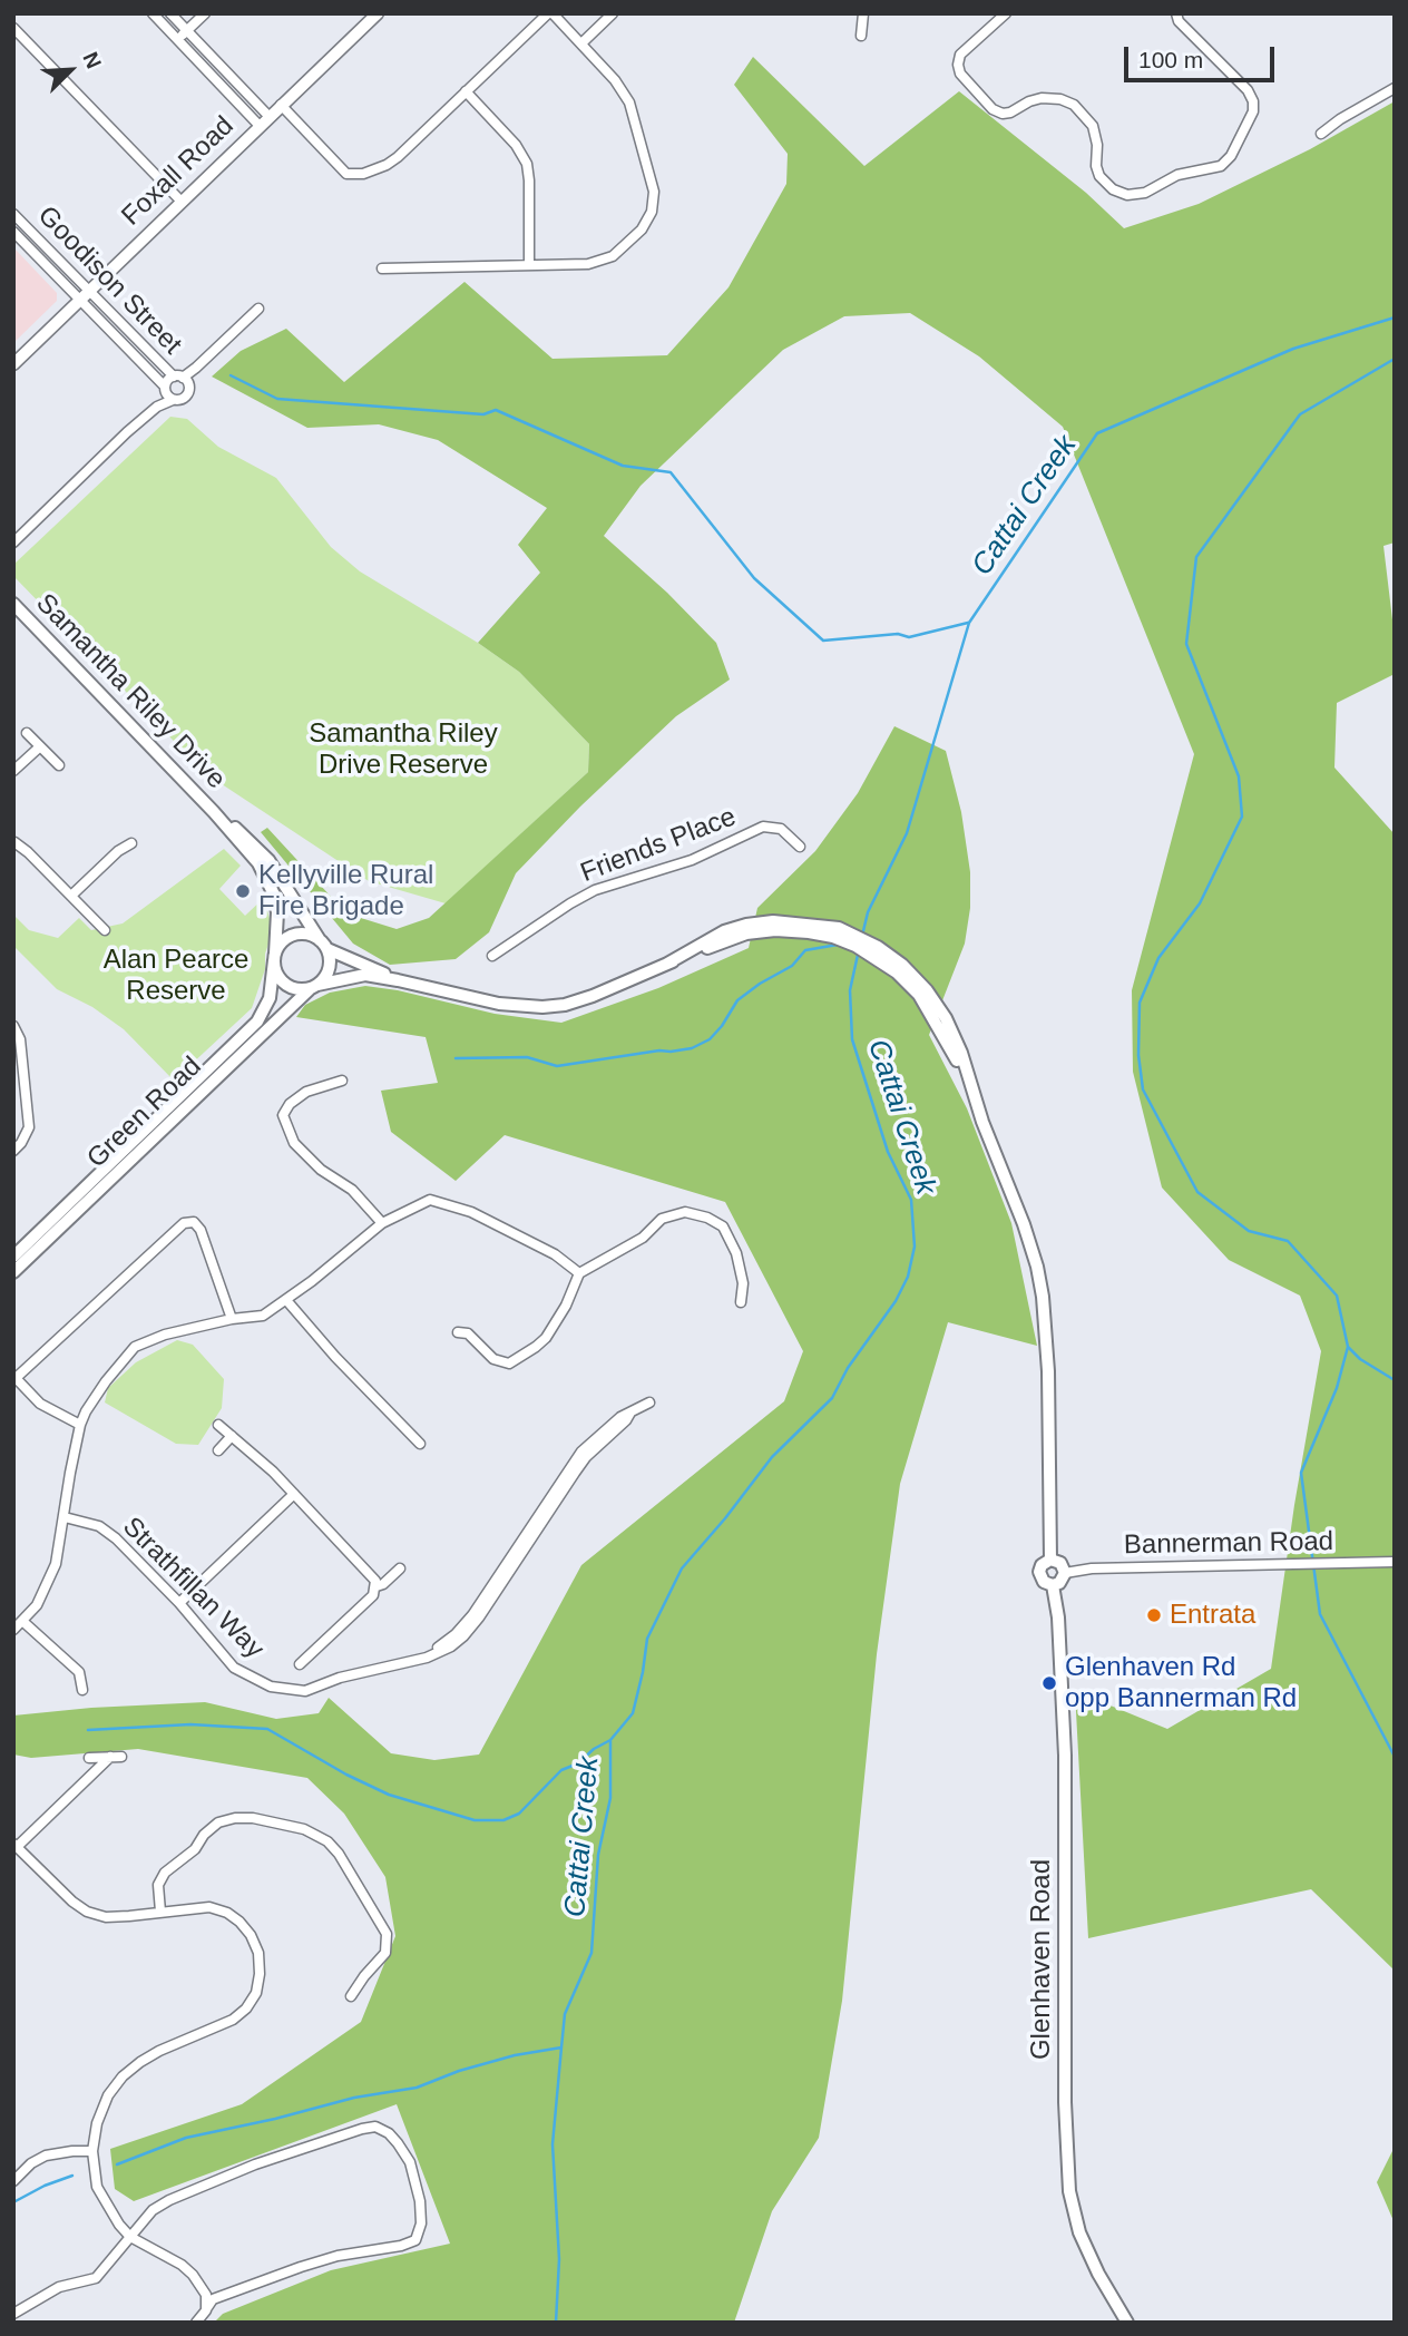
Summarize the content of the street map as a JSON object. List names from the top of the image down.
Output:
{
  "streets": {
    "main road": ["Samantha Riley Drive", "Green Road", "Glenhaven Road"],
    "street": [
      "Foxall Road",
      "Goodison Street",
      "Friends Place",
      "Bannerman Road",
      "Strathfillan Way"
    ]
  },
  "crossings": [
    ["Foxall Road", "Goodison Street"],
    ["Samantha Riley Drive", "Green Road"],
    ["Bannerman Road", "Glenhaven Road"]
  ],
  "water": ["Cattai Creek"],
  "parks": ["Samantha Riley Drive Reserve", "Alan Pearce Reserve"],
  "places": ["Kellyville Rural Fire Brigade", "Entrata", "Glenhaven Rd opp Bannerman Rd"],
  "scale_bar": "100 m",
  "north": "top right"
}
